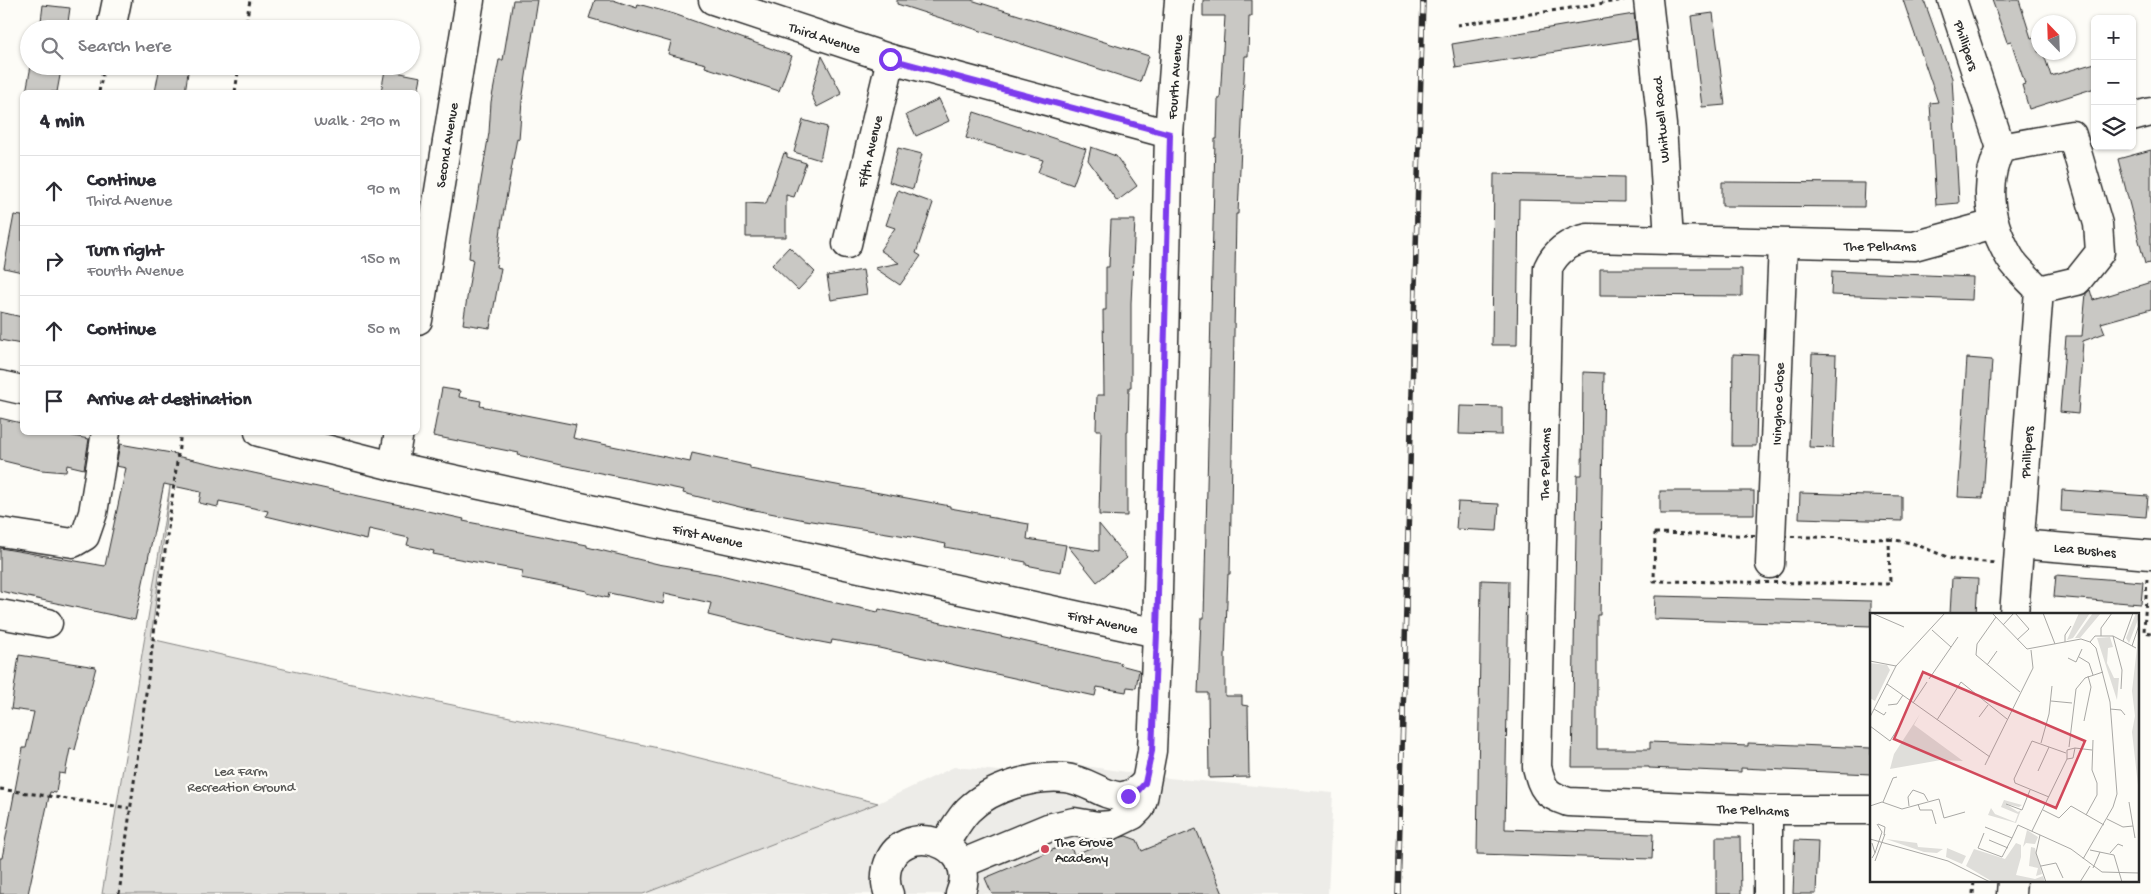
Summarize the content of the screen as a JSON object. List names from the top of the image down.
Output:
{
  "streets": {
    "street": [
      "Third Avenue",
      "Phillipers",
      "Fourth Avenue",
      "Whitwell Road",
      "Second Avenue",
      "Fifth Avenue",
      "The Pelhams",
      "Ivinghoe Close",
      "First Avenue",
      "Lea Bushes"
    ]
  },
  "crossings": [
    ["Third Avenue", "Fourth Avenue"],
    ["Third Avenue", "Fifth Avenue"],
    ["Phillipers", "Lea Bushes"],
    ["Fourth Avenue", "First Avenue"],
    ["Whitwell Road", "The Pelhams"],
    ["The Pelhams", "Ivinghoe Close"]
  ],
  "parks": ["Lea Farm Recreation Ground"],
  "places": ["The Grove Academy"],
  "north": "top left",
  "page": {
    "map_buttons": ["+", "−"],
    "search": "Search here",
    "heading": ["4 min", "Walk · 290 m"],
    "list": [
      ["Continue", "Third Avenue", "90 m"],
      ["Turn right", "Fourth Avenue", "150 m"],
      ["Continue", "50 m"],
      "Arrive at destination"
    ]
  }
}
